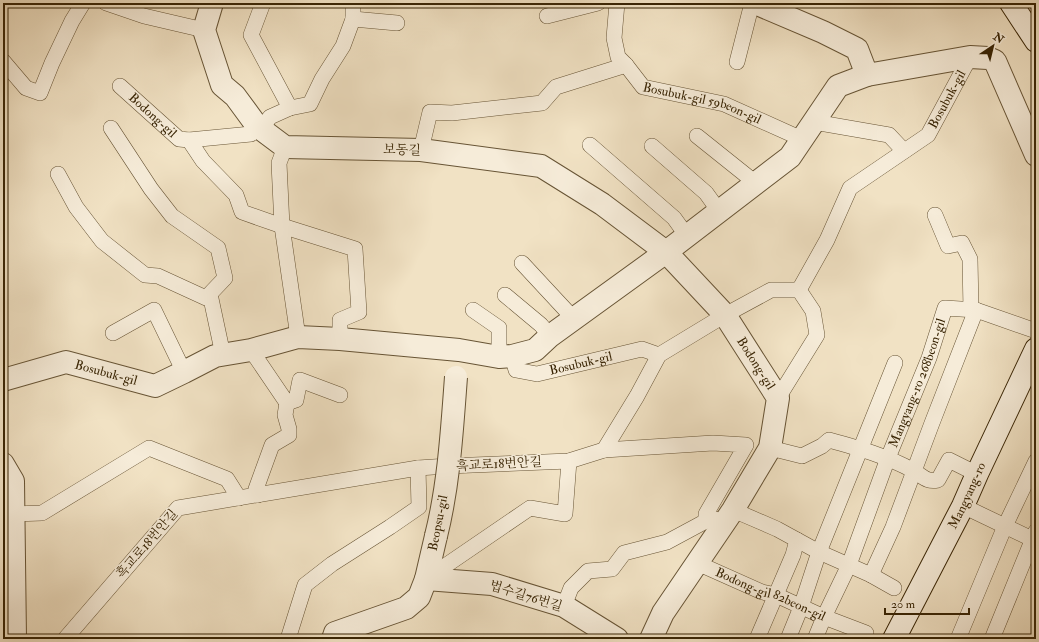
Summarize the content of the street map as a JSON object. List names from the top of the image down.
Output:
{
  "streets": {
    "street": [
      "Bosubuk-gil",
      "Bodong-gil",
      "보동길",
      "Mangyang-ro",
      "Beopsu-gil",
      "법수길76번길"
    ],
    "lane": [
      "Bosubuk-gil 59beon-gil",
      "Mangyang-ro 268beon-gil",
      "흑교로18번안길",
      "Bodong-gil 82beon-gil"
    ]
  },
  "crossings": [
    ["Bosubuk-gil", "Bosubuk-gil 59beon-gil"],
    ["Bosubuk-gil", "Bodong-gil"],
    ["Bosubuk-gil", "보동길"],
    ["Bosubuk-gil", "Beopsu-gil"],
    ["Bodong-gil", "보동길"],
    ["Bodong-gil", "Bodong-gil 82beon-gil"],
    ["흑교로18번안길", "Beopsu-gil"],
    ["Beopsu-gil", "법수길76번길"]
  ],
  "scale_bar": "20 m",
  "north": "top right"
}
